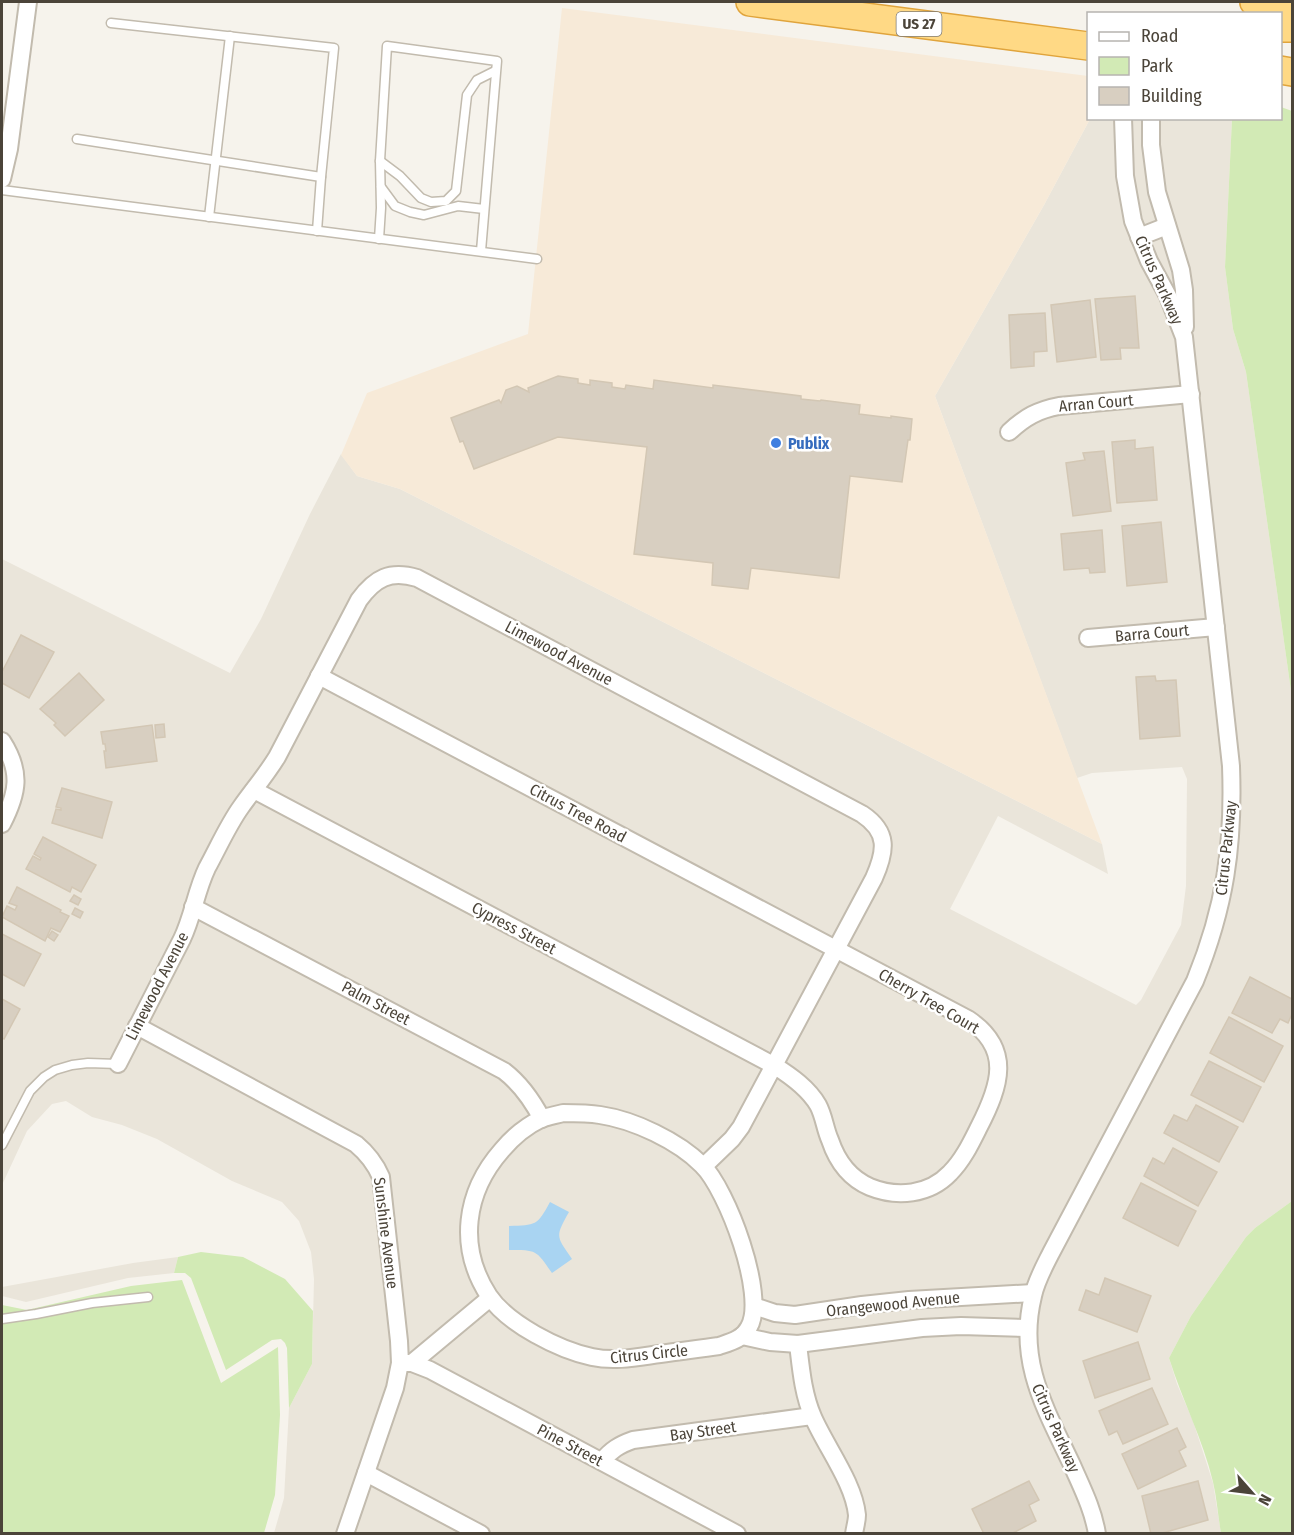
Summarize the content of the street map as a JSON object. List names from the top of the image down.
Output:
{
  "streets": {
    "highway": ["US 27"],
    "street": [
      "Citrus Parkway",
      "Arran Court",
      "Barra Court",
      "Limewood Avenue",
      "Citrus Tree Road",
      "Cypress Street",
      "Cherry Tree Court",
      "Palm Street",
      "Sunshine Avenue",
      "Orangewood Avenue",
      "Citrus Circle",
      "Bay Street",
      "Pine Street"
    ]
  },
  "crossings": [
    ["Citrus Parkway", "Arran Court"],
    ["Citrus Parkway", "Barra Court"],
    ["Citrus Parkway", "Orangewood Avenue"],
    ["Limewood Avenue", "Citrus Tree Road"],
    ["Limewood Avenue", "Cypress Street"],
    ["Limewood Avenue", "Cherry Tree Court"],
    ["Limewood Avenue", "Palm Street"],
    ["Limewood Avenue", "Sunshine Avenue"],
    ["Limewood Avenue", "Citrus Circle"],
    ["Citrus Tree Road", "Cherry Tree Court"],
    ["Cypress Street", "Cherry Tree Court"],
    ["Palm Street", "Citrus Circle"],
    ["Sunshine Avenue", "Pine Street"],
    ["Orangewood Avenue", "Citrus Circle"],
    ["Bay Street", "Pine Street"]
  ],
  "places": ["Publix"],
  "legend": ["Road", "Park", "Building"],
  "north": "bottom right"
}
